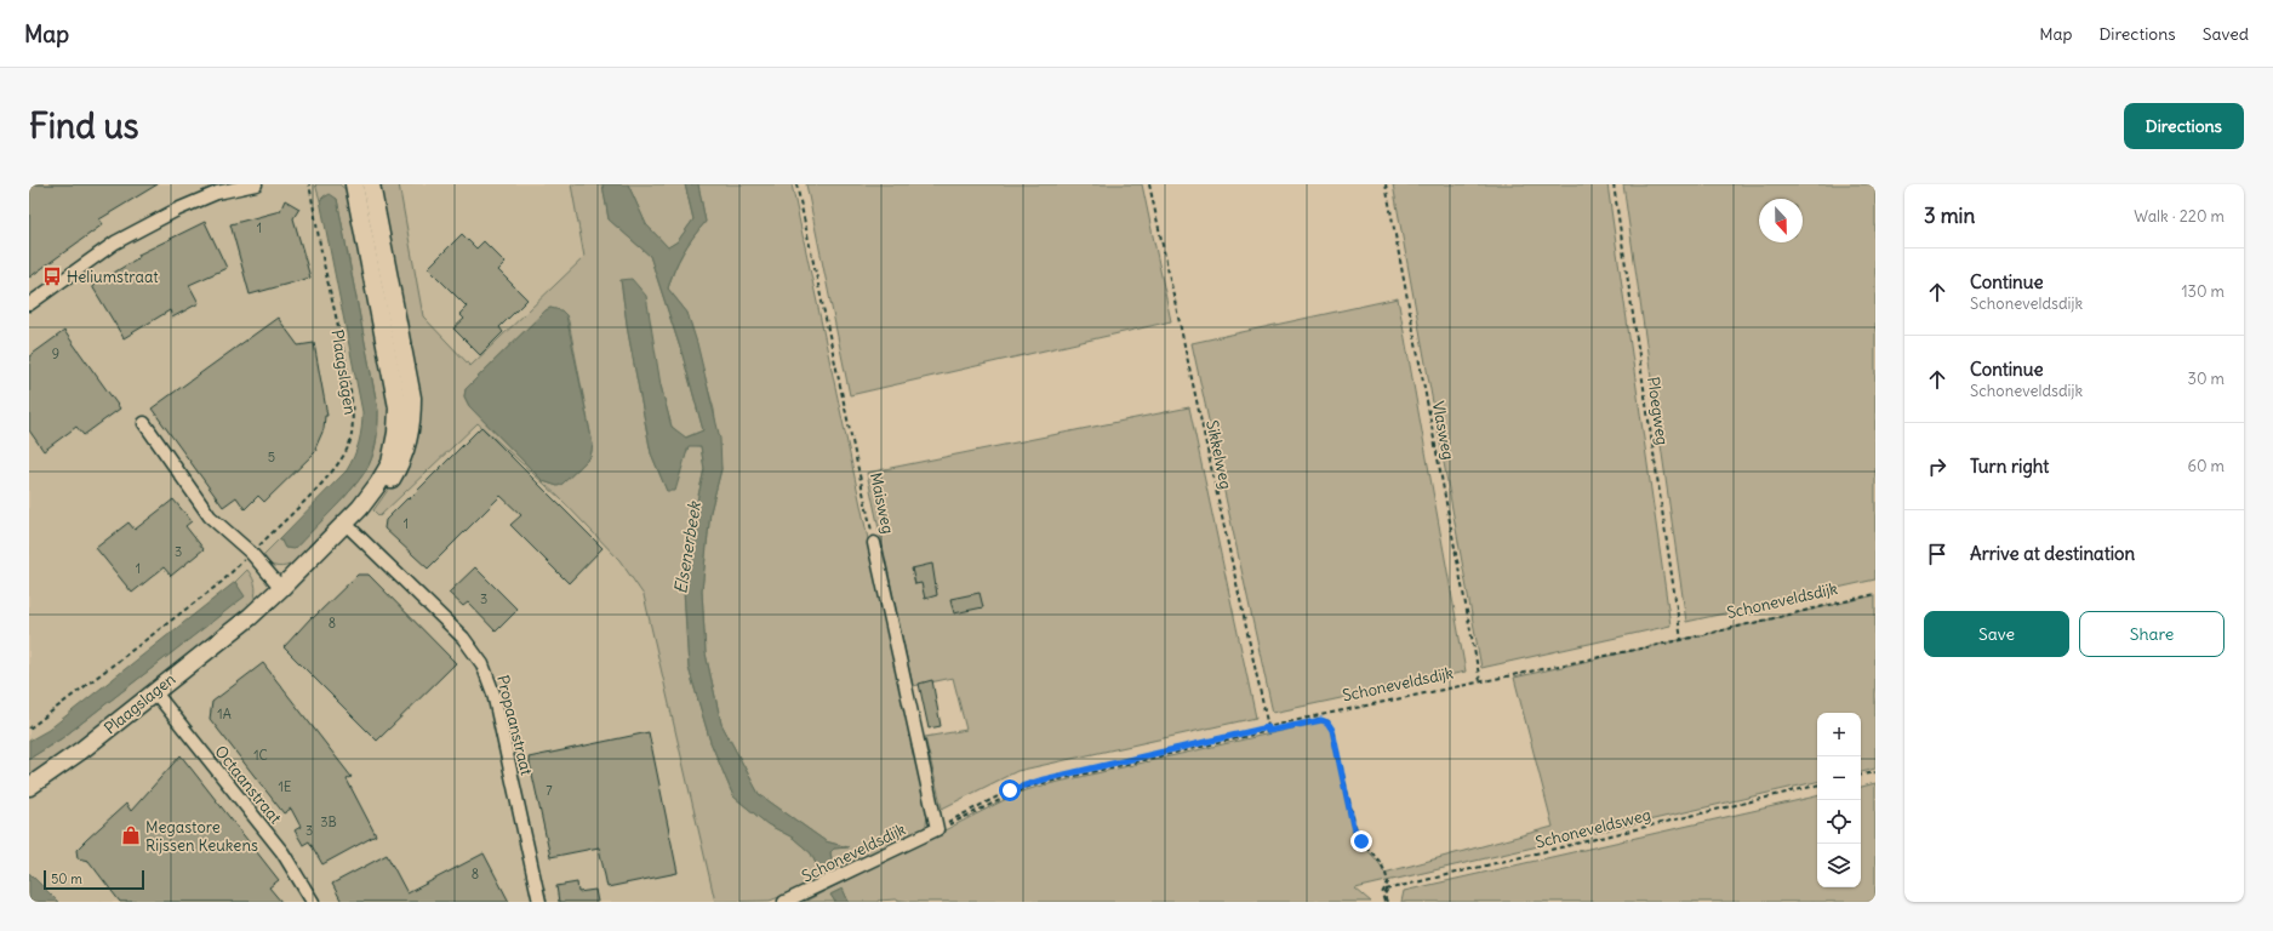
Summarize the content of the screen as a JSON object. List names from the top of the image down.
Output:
{
  "streets": {
    "street": [
      "Plaagslagen",
      "Maisweg",
      "Schoneveldsdijk",
      "Propaanstraat",
      "Octaanstraat"
    ],
    "path": [
      "Ploegweg",
      "Vlasweg",
      "Sikkelweg",
      "Schoneveldsweg"
    ]
  },
  "crossings": [
    ["Plaagslagen", "Propaanstraat"],
    ["Plaagslagen", "Octaanstraat"],
    ["Ploegweg", "Schoneveldsdijk"],
    ["Vlasweg", "Schoneveldsdijk"],
    ["Sikkelweg", "Schoneveldsdijk"],
    ["Maisweg", "Schoneveldsdijk"]
  ],
  "water": ["Elsenerbeek"],
  "places": {
    "bus stop": ["Heliumstraat"],
    "shop": ["Megastore Rijssen Keukens"]
  },
  "house_numbers": [
    "1",
    "9",
    "5",
    "1",
    "3",
    "1",
    "3",
    "8",
    "1A",
    "1C",
    "1E",
    "7",
    "3B",
    "3",
    "8"
  ],
  "scale_bar": "50 m",
  "north": "bottom",
  "page": {
    "header": "Map",
    "nav": ["Map", "Directions", "Saved"],
    "buttons": [
      "Directions",
      ["Save", "Share"]
    ],
    "title": "Find us",
    "heading": ["3 min", "Walk · 220 m"],
    "list": [
      ["Continue", "Schoneveldsdijk", "130 m"],
      ["Continue", "Schoneveldsdijk", "30 m"],
      ["Turn right", "60 m"],
      "Arrive at destination"
    ],
    "map_buttons": ["+", "−"],
    "scale": "50 m"
  }
}
